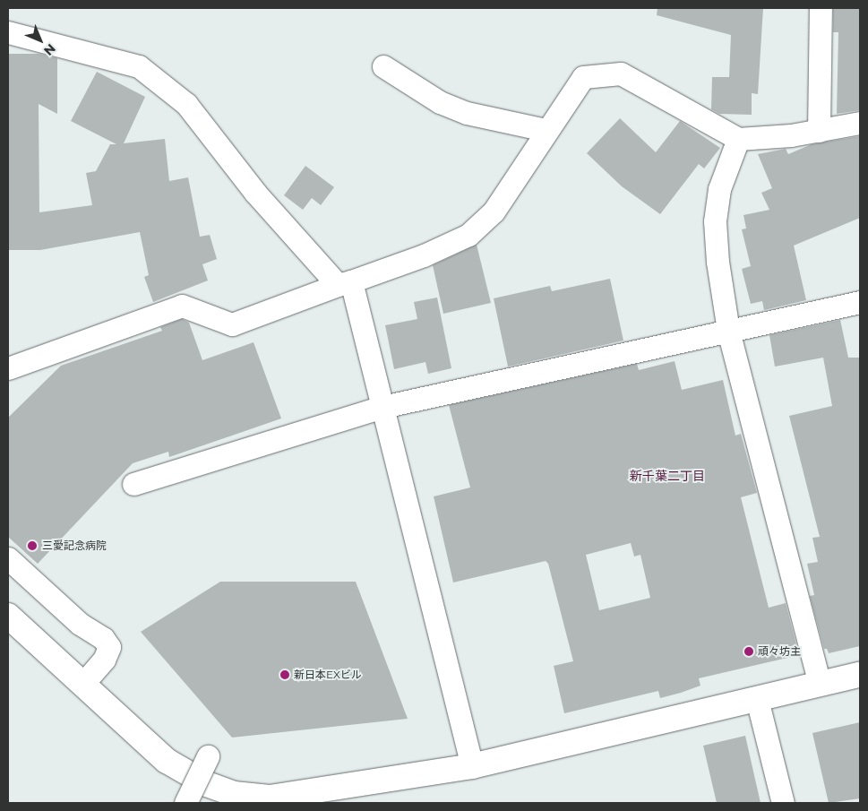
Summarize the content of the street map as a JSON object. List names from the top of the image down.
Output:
{
  "districts": ["新千葉二丁目"],
  "places": ["三愛記念病院", "頑々坊主", "新日本EXビル"],
  "north": "bottom right"
}
